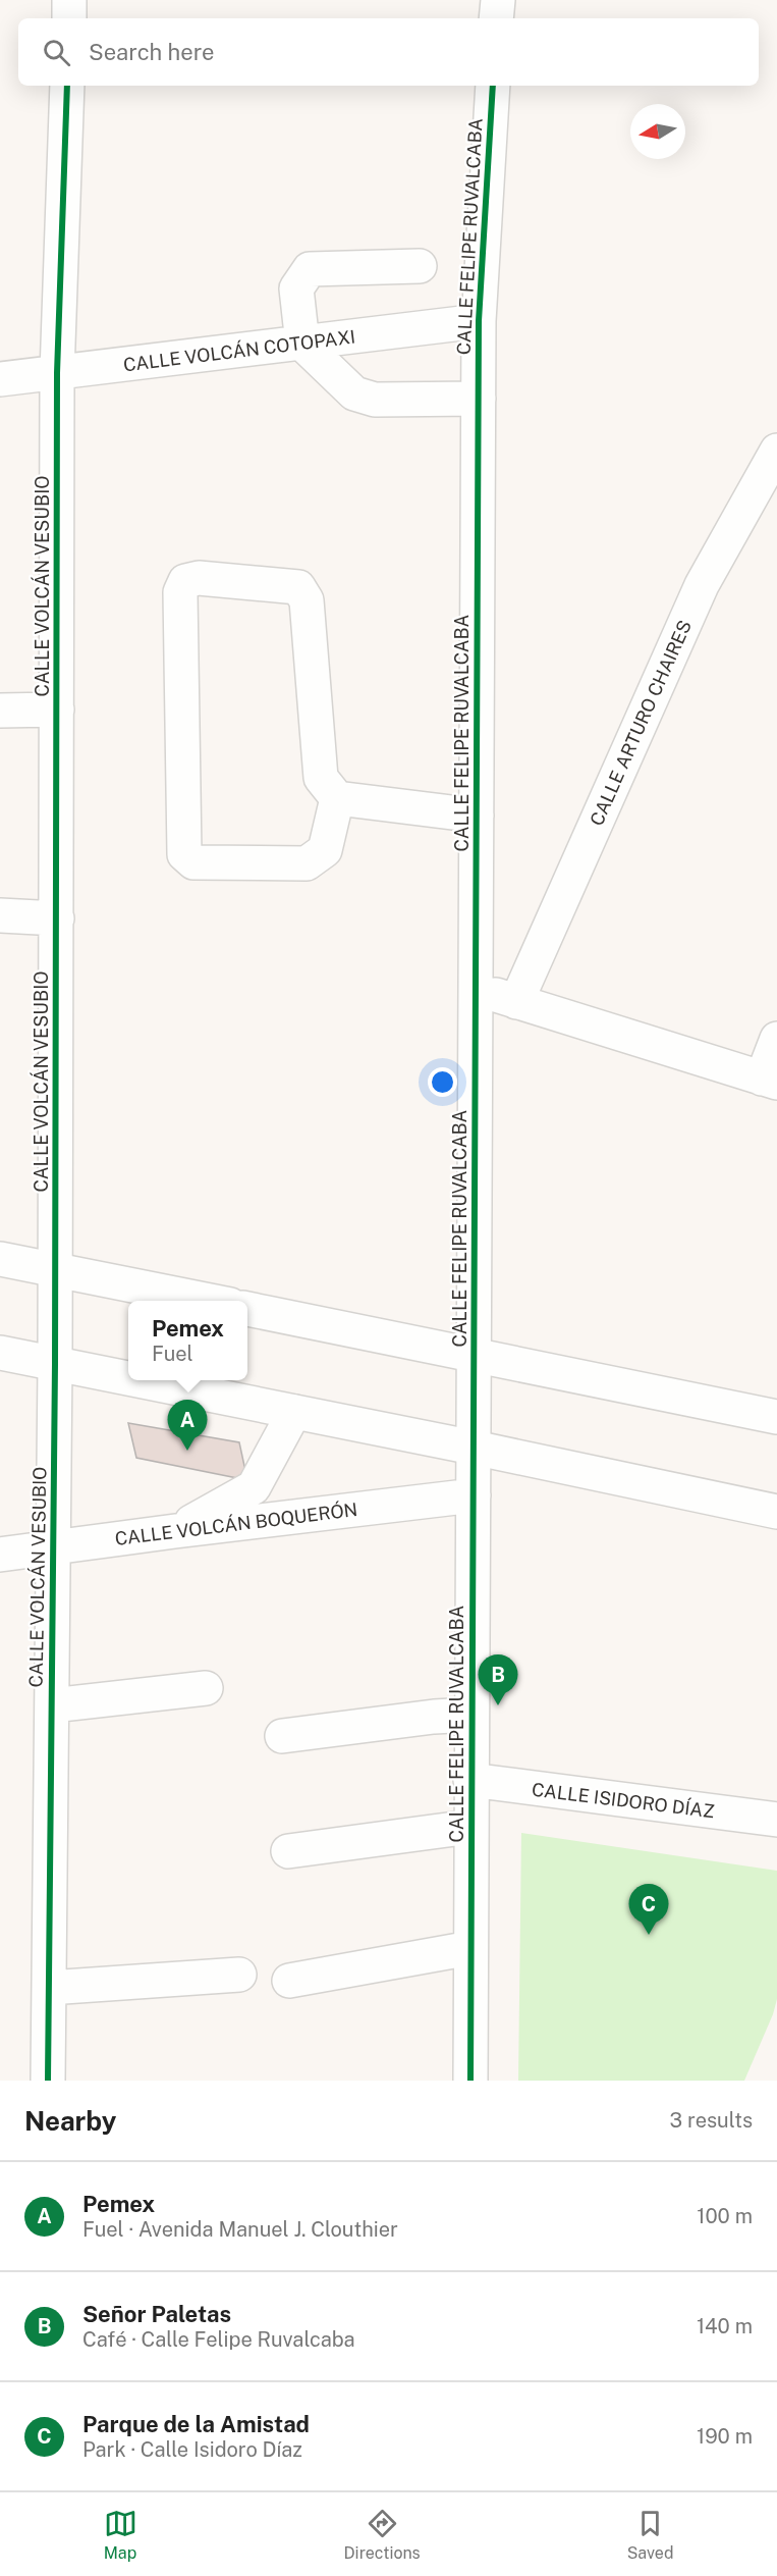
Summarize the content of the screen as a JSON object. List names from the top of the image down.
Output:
{
  "streets": {
    "street": [
      "CALLE FELIPE RUVALCABA",
      "CALLE VOLCÁN COTOPAXI",
      "CALLE VOLCÁN VESUBIO",
      "CALLE ARTURO CHAIRES",
      "CALLE VOLCÁN BOQUERÓN",
      "CALLE ISIDORO DÍAZ"
    ]
  },
  "crossings": [
    ["CALLE FELIPE RUVALCABA", "CALLE VOLCÁN COTOPAXI"],
    ["CALLE FELIPE RUVALCABA", "CALLE VOLCÁN BOQUERÓN"],
    ["CALLE FELIPE RUVALCABA", "CALLE ISIDORO DÍAZ"],
    ["CALLE VOLCÁN COTOPAXI", "CALLE VOLCÁN VESUBIO"],
    ["CALLE VOLCÁN VESUBIO", "CALLE VOLCÁN BOQUERÓN"]
  ],
  "north": "left",
  "page": {
    "search": "Search here",
    "popup": ["Pemex", "Fuel"],
    "pins": ["A", "B", "C"],
    "heading": ["Nearby", "3 results"],
    "list": [
      {
        "mark": "A",
        "name": "Pemex",
        "note": "Fuel · Avenida Manuel J. Clouthier",
        "value": "100 m"
      },
      {
        "mark": "B",
        "name": "Señor Paletas",
        "note": "Café · Calle Felipe Ruvalcaba",
        "value": "140 m"
      },
      {
        "mark": "C",
        "name": "Parque de la Amistad",
        "note": "Park · Calle Isidoro Díaz",
        "value": "190 m"
      }
    ],
    "nav": ["Map", "Directions", "Saved"]
  }
}
